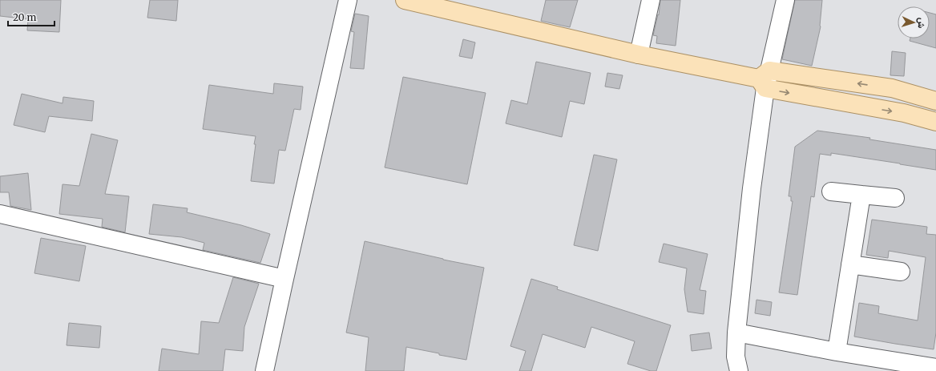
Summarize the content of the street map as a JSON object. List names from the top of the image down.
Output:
{
  "scale_bar": "20 m",
  "north": "right"
}
